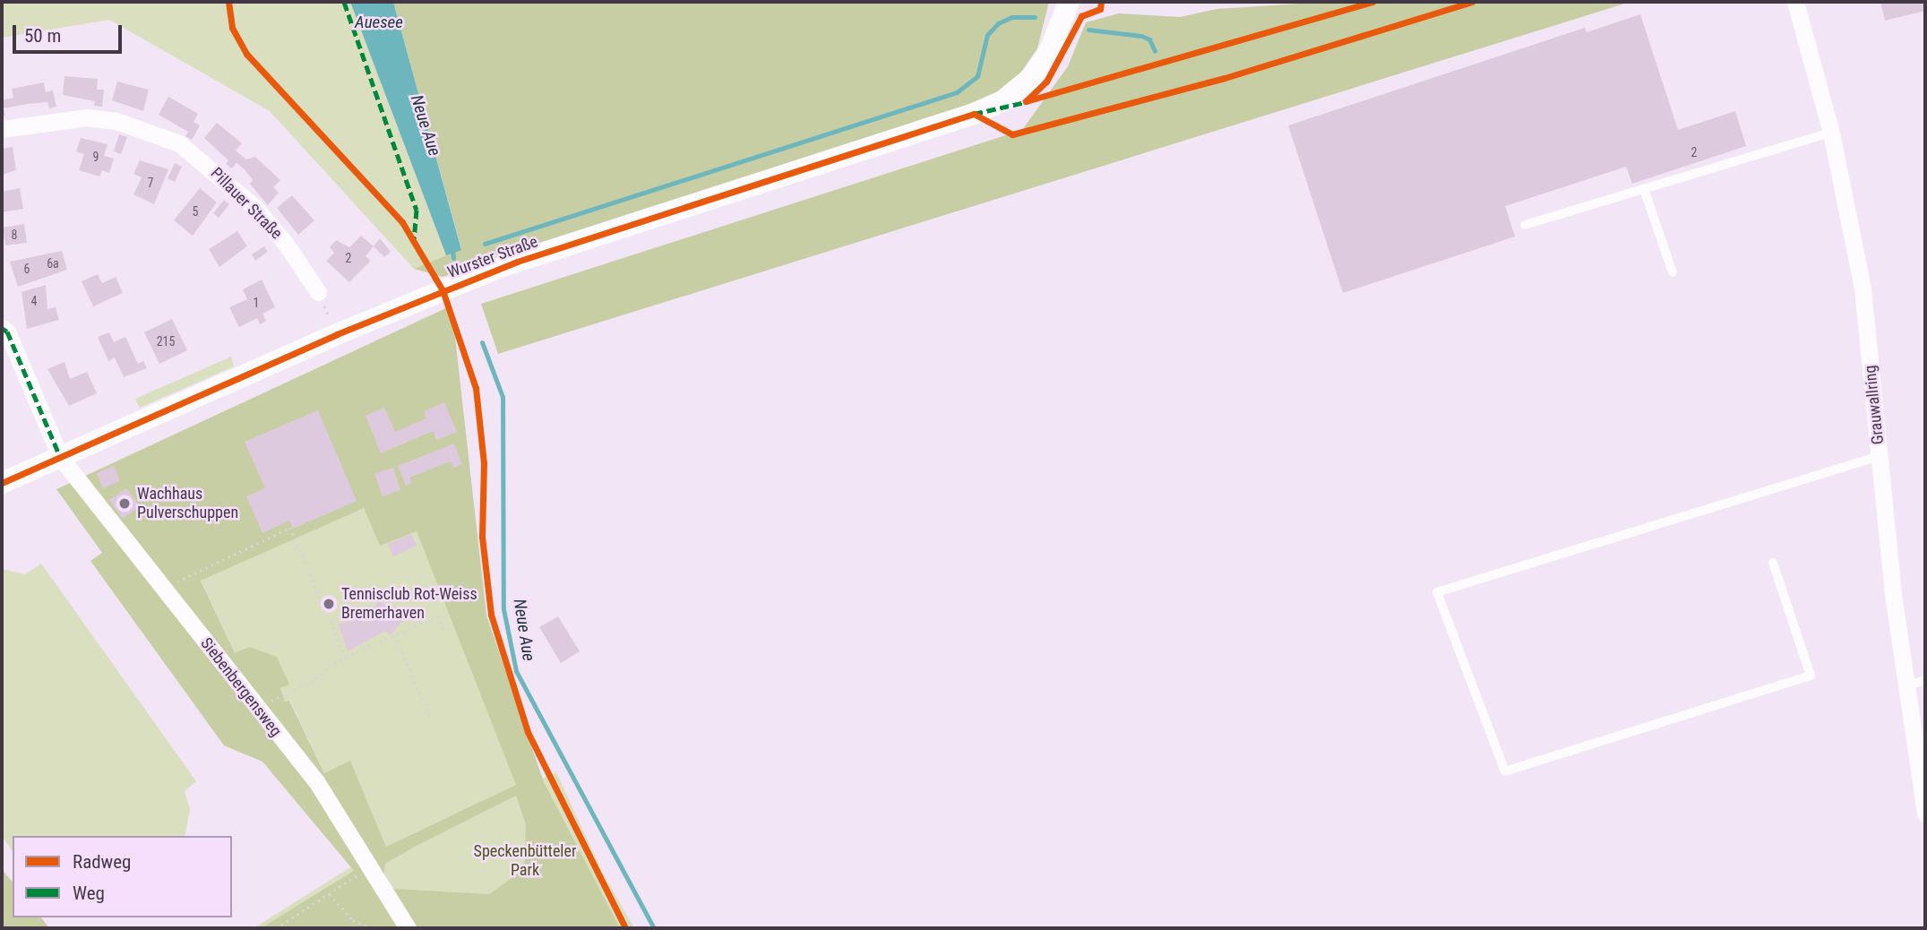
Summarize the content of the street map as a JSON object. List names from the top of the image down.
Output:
{
  "streets": {
    "street": [
      "Pillauer Straße",
      "Wurster Straße",
      "Grauwallring",
      "Siebenbergensweg"
    ]
  },
  "crossings": [
    ["Wurster Straße", "Siebenbergensweg"]
  ],
  "water": ["Auesee", "Neue Aue"],
  "parks": ["Speckenbütteler Park"],
  "places": ["Wachhaus Pulverschuppen", "Tennisclub Rot-Weiss Bremerhaven"],
  "house_numbers": [
    "2",
    "9",
    "7",
    "5",
    "8",
    "2",
    "6a",
    "6",
    "4",
    "1",
    "215"
  ],
  "legend": ["Radweg", "Weg"],
  "scale_bar": "50 m"
}
